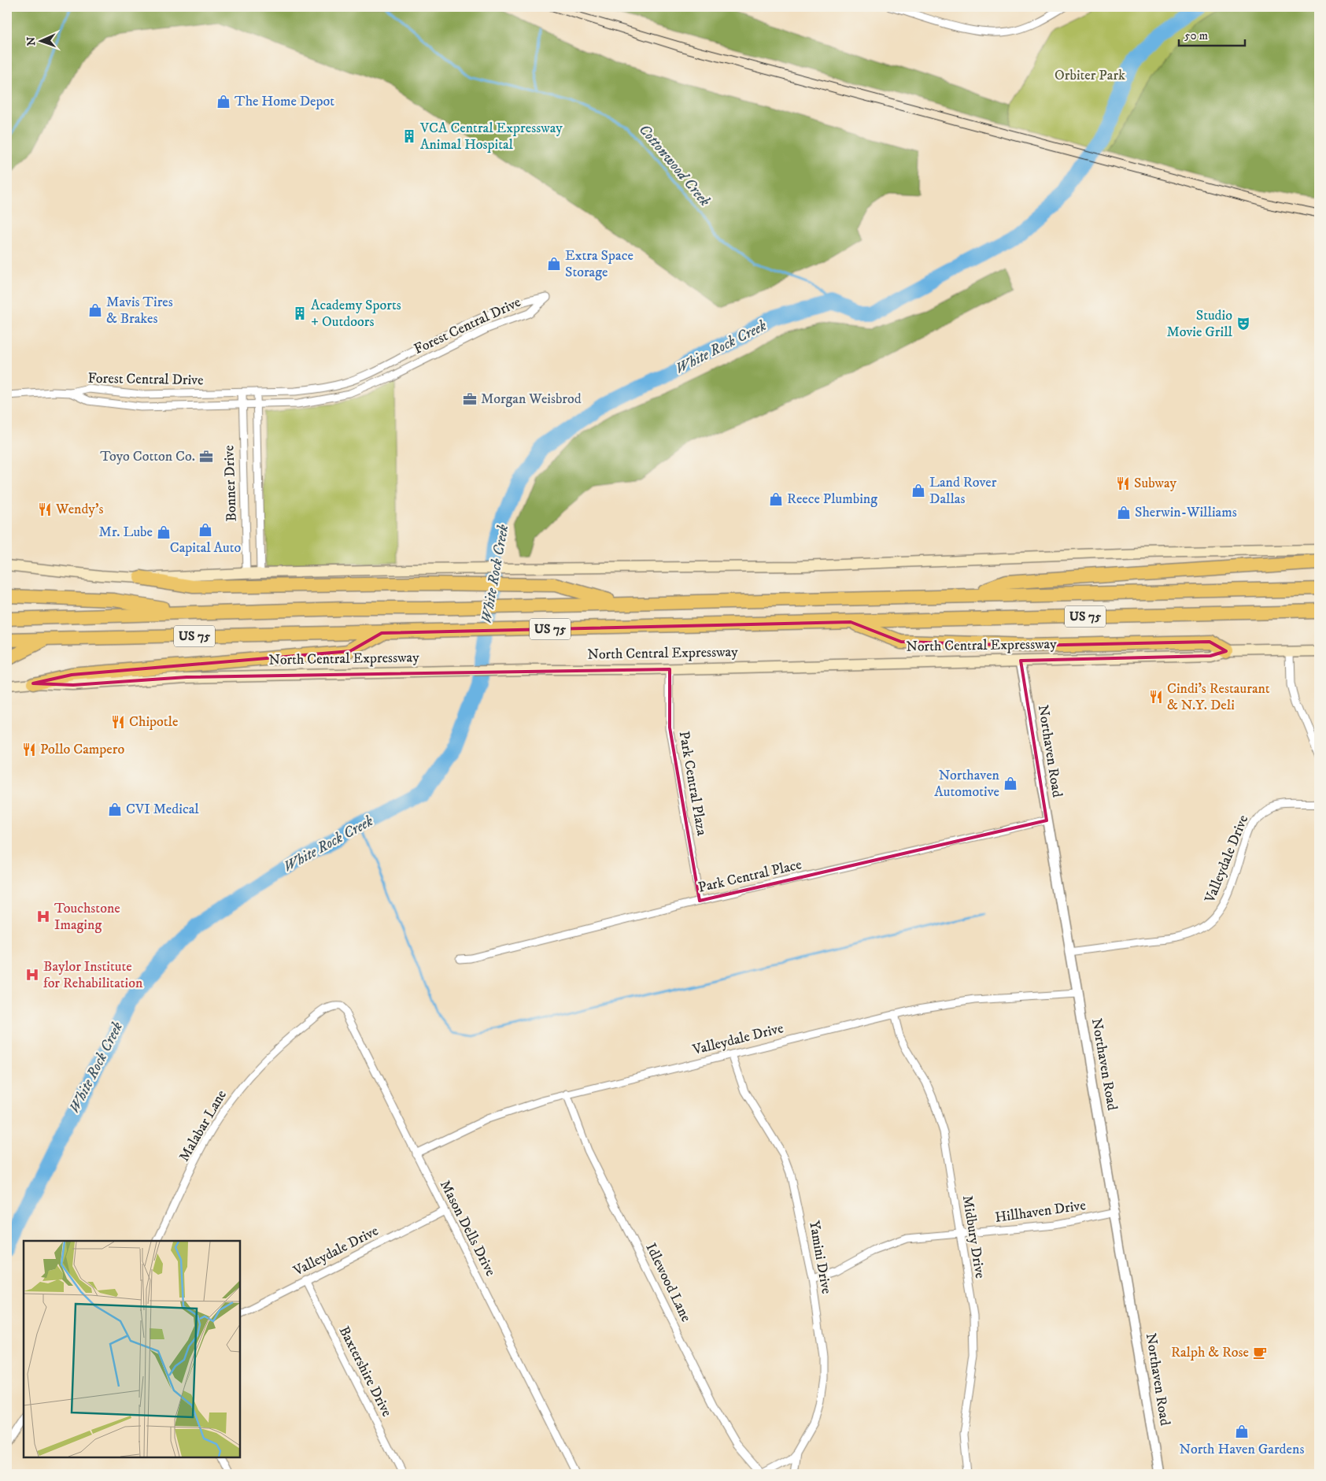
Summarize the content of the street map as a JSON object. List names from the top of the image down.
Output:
{
  "streets": {
    "highway": ["US 75", "North Central Expressway"],
    "street": [
      "Forest Central Drive",
      "Bonner Drive",
      "Northaven Road",
      "Park Central Plaza",
      "Valleydale Drive",
      "Park Central Place",
      "Malabar Lane",
      "Hillhaven Drive",
      "Mason Dells Drive",
      "Midbury Drive",
      "Yamini Drive",
      "Idlewood Lane",
      "Baxtershire Drive"
    ]
  },
  "crossings": [
    ["Forest Central Drive", "Bonner Drive"],
    ["North Central Expressway", "Northaven Road"],
    ["North Central Expressway", "Park Central Plaza"],
    ["Northaven Road", "Valleydale Drive"],
    ["Northaven Road", "Park Central Place"],
    ["Northaven Road", "Hillhaven Drive"],
    ["Park Central Plaza", "Park Central Place"],
    ["Valleydale Drive", "Mason Dells Drive"],
    ["Valleydale Drive", "Midbury Drive"],
    ["Valleydale Drive", "Yamini Drive"],
    ["Valleydale Drive", "Idlewood Lane"],
    ["Valleydale Drive", "Baxtershire Drive"],
    ["Malabar Lane", "Mason Dells Drive"],
    ["Hillhaven Drive", "Midbury Drive"],
    ["Hillhaven Drive", "Yamini Drive"]
  ],
  "water": ["Cottonwood Creek", "White Rock Creek"],
  "parks": ["Orbiter Park"],
  "places": {
    "shop": [
      "The Home Depot",
      "Extra Space Storage",
      "Mavis Tires & Brakes",
      "Land Rover Dallas",
      "Reece Plumbing",
      "Sherwin-Williams",
      "Capital Auto",
      "Mr. Lube",
      "Northaven Automotive",
      "CVI Medical",
      "North Haven Gardens"
    ],
    "building": ["VCA Central Expressway Animal Hospital", "Academy Sports + Outdoors"],
    "theatre": ["Studio Movie Grill"],
    "office": ["Morgan Weisbrod", "Toyo Cotton Co."],
    "restaurant": [
      "Subway",
      "Wendy's",
      "Cindi's Restaurant & N.Y. Deli",
      "Chipotle",
      "Pollo Campero"
    ],
    "hospital": ["Touchstone Imaging", "Baylor Institute for Rehabilitation"],
    "cafe": ["Ralph & Rose"]
  },
  "scale_bar": "50 m",
  "north": "left"
}
